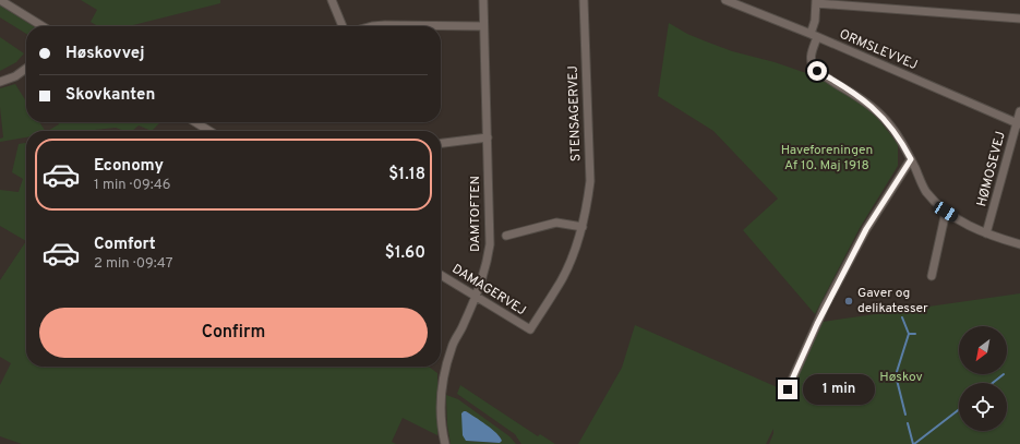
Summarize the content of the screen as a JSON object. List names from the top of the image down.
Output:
{
  "streets": {
    "street": [
      "ORMSLEVVEJ",
      "STENSAGERVEJ",
      "HØMOSEVEJ",
      "DAMTOFTEN",
      "DAMAGERVEJ"
    ]
  },
  "crossings": [
    ["ORMSLEVVEJ", "HØMOSEVEJ"],
    ["STENSAGERVEJ", "DAMAGERVEJ"],
    ["DAMTOFTEN", "DAMAGERVEJ"]
  ],
  "parks": ["Haveforeningen Af 10. Maj 1918", "Høskov"],
  "places": ["Gaver og delikatesser"],
  "north": "bottom left",
  "page": {
    "banner": ["Høskovvej", "Skovkanten"],
    "list": [
      {
        "name": "Economy",
        "note": "1 min · 09:46",
        "value": "$1.18"
      },
      {
        "name": "Comfort",
        "note": "2 min · 09:47",
        "value": "$1.60"
      }
    ],
    "buttons": "Confirm",
    "bubble": "1 min"
  }
}
